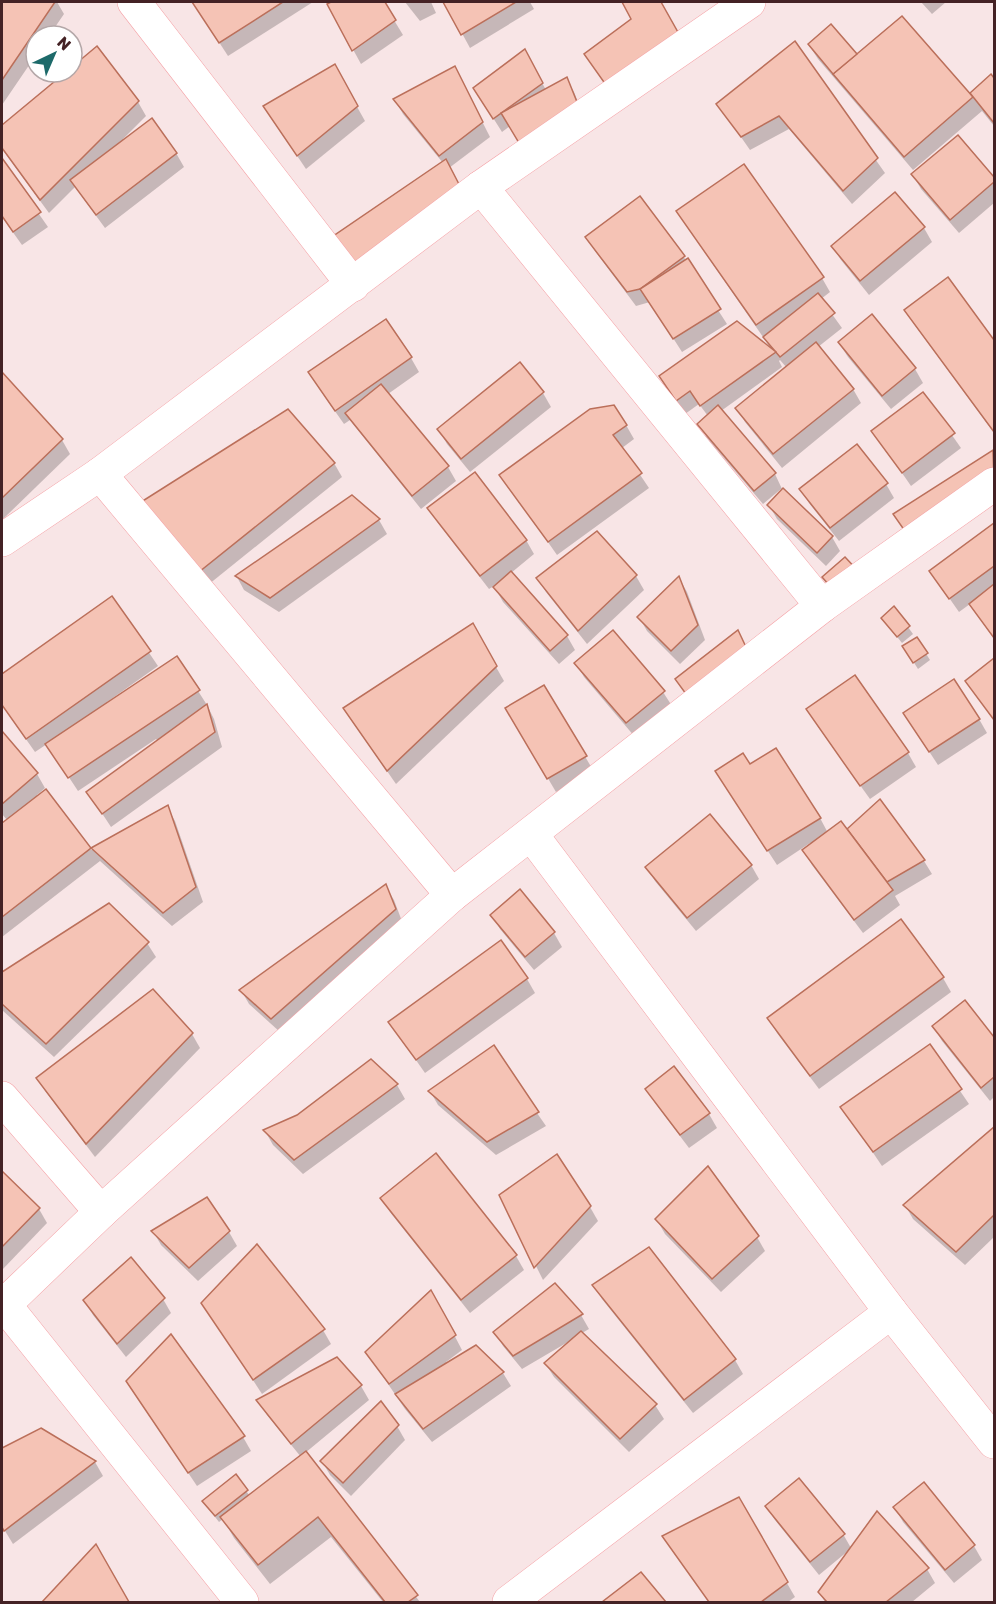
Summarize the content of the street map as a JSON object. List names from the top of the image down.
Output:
{
  "north": "top right"
}
